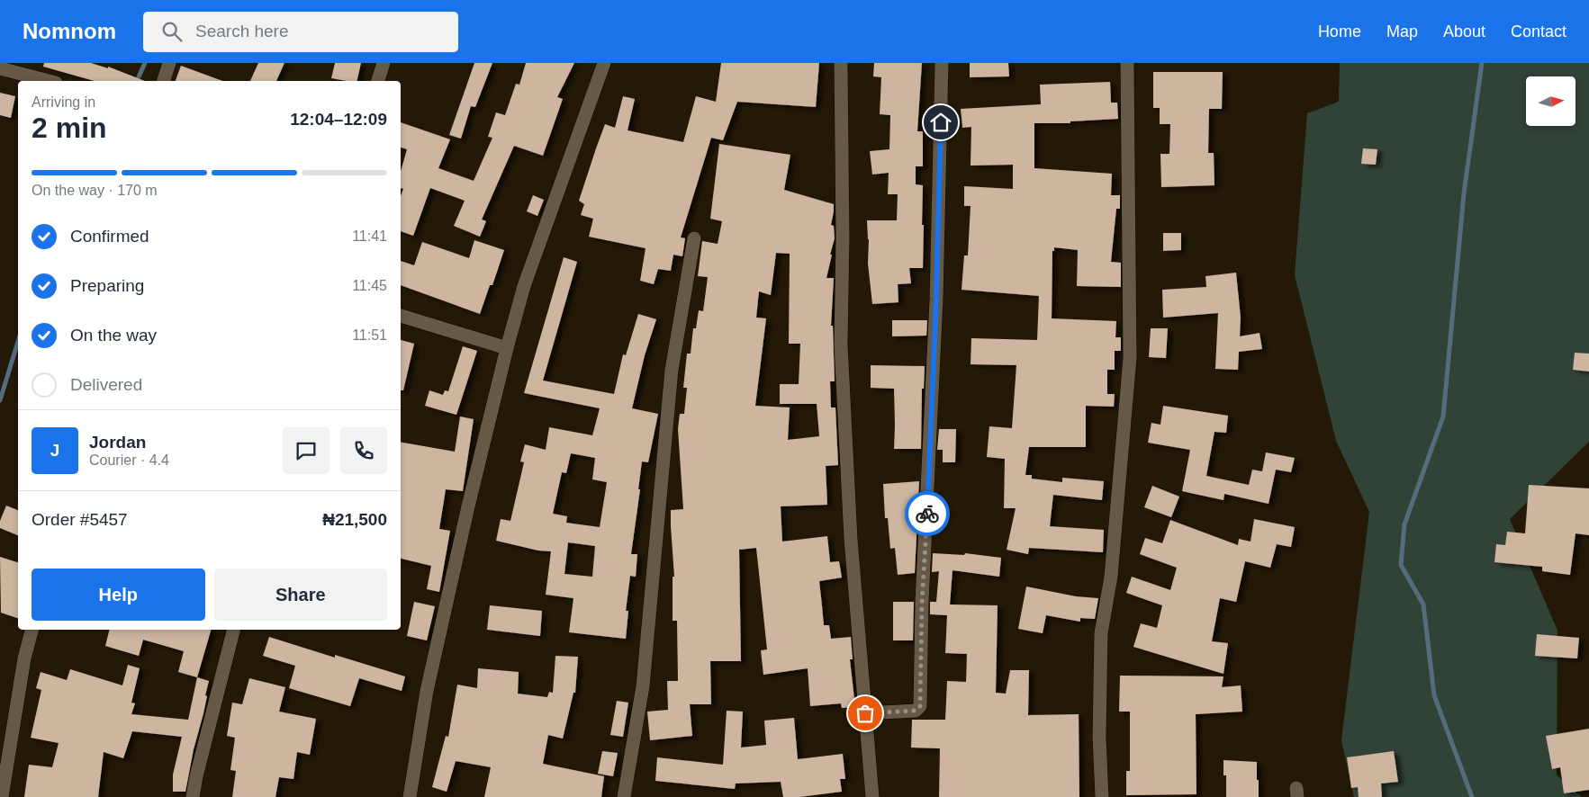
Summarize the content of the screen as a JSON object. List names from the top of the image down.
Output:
{
  "north": "right",
  "page": {
    "header": "Nomnom",
    "search": "Search here",
    "nav": [
      "Home",
      "Map",
      "About",
      "Contact"
    ],
    "heading": ["2 min", "Arriving in", "12:04–12:09"],
    "panel": [
      "Jordan",
      "Courier · 4.4",
      "Order #5457",
      "₦21,500"
    ],
    "bar": "On the way · 170 m",
    "list": [
      ["Confirmed", "11:41"],
      ["Preparing", "11:45"],
      ["On the way", "11:51"],
      "Delivered"
    ],
    "round": "J",
    "buttons": ["Help", "Share"]
  }
}
